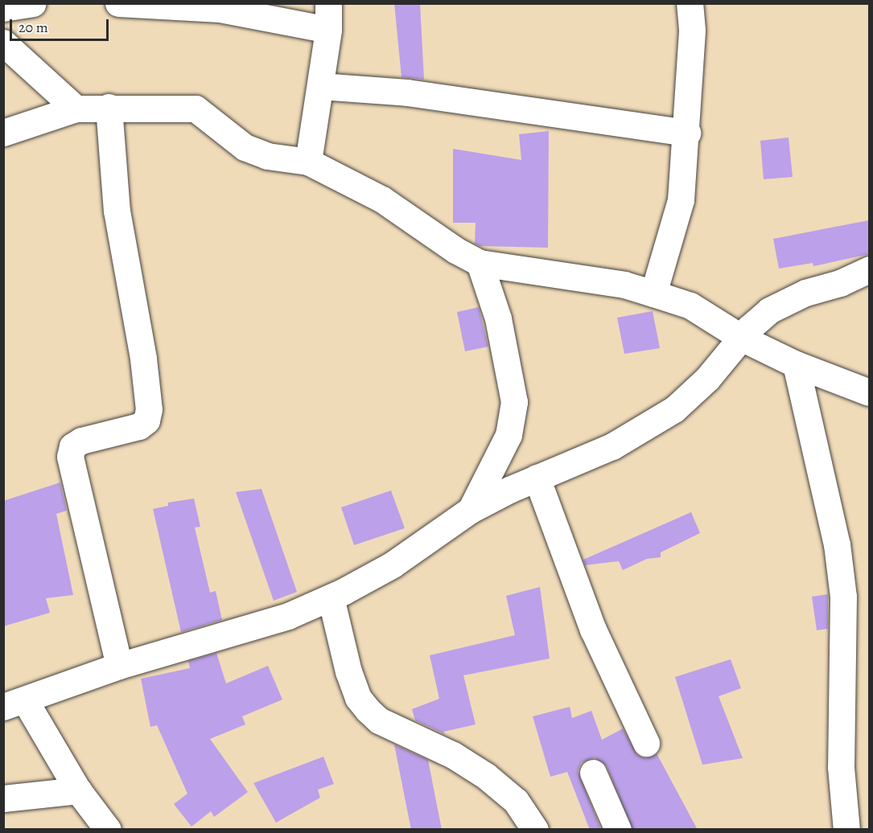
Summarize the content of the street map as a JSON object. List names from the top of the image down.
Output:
{
  "scale_bar": "20 m"
}
